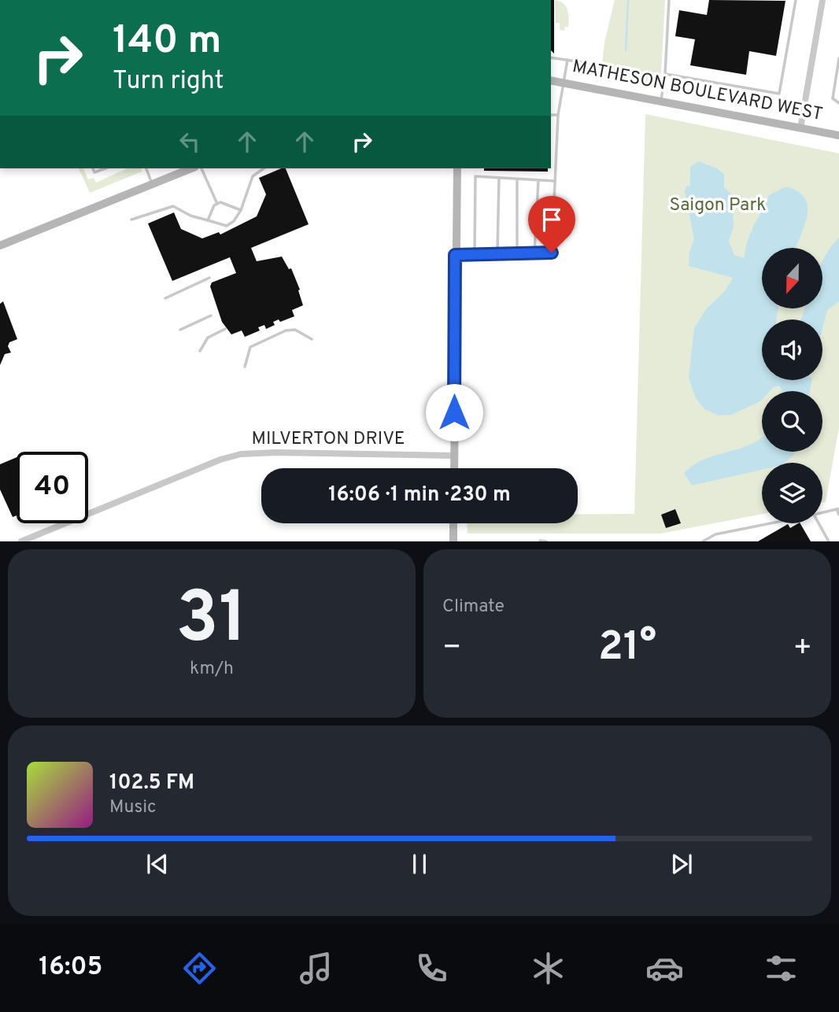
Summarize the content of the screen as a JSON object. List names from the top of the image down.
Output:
{
  "streets": {
    "street": ["MATHESON BOULEVARD WEST", "MILVERTON DRIVE"]
  },
  "parks": ["Saigon Park"],
  "north": "bottom",
  "page": {
    "turn": ["140 m", "Turn right"],
    "limit": "40",
    "trip": "16:06 · 1 min · 230 m",
    "tile": [
      ["31", "km/h"],
      "Climate"
    ],
    "heat": ["−", "21°", "+"],
    "song": ["102.5 FM", "Music"],
    "tabs": "16:05"
  }
}
